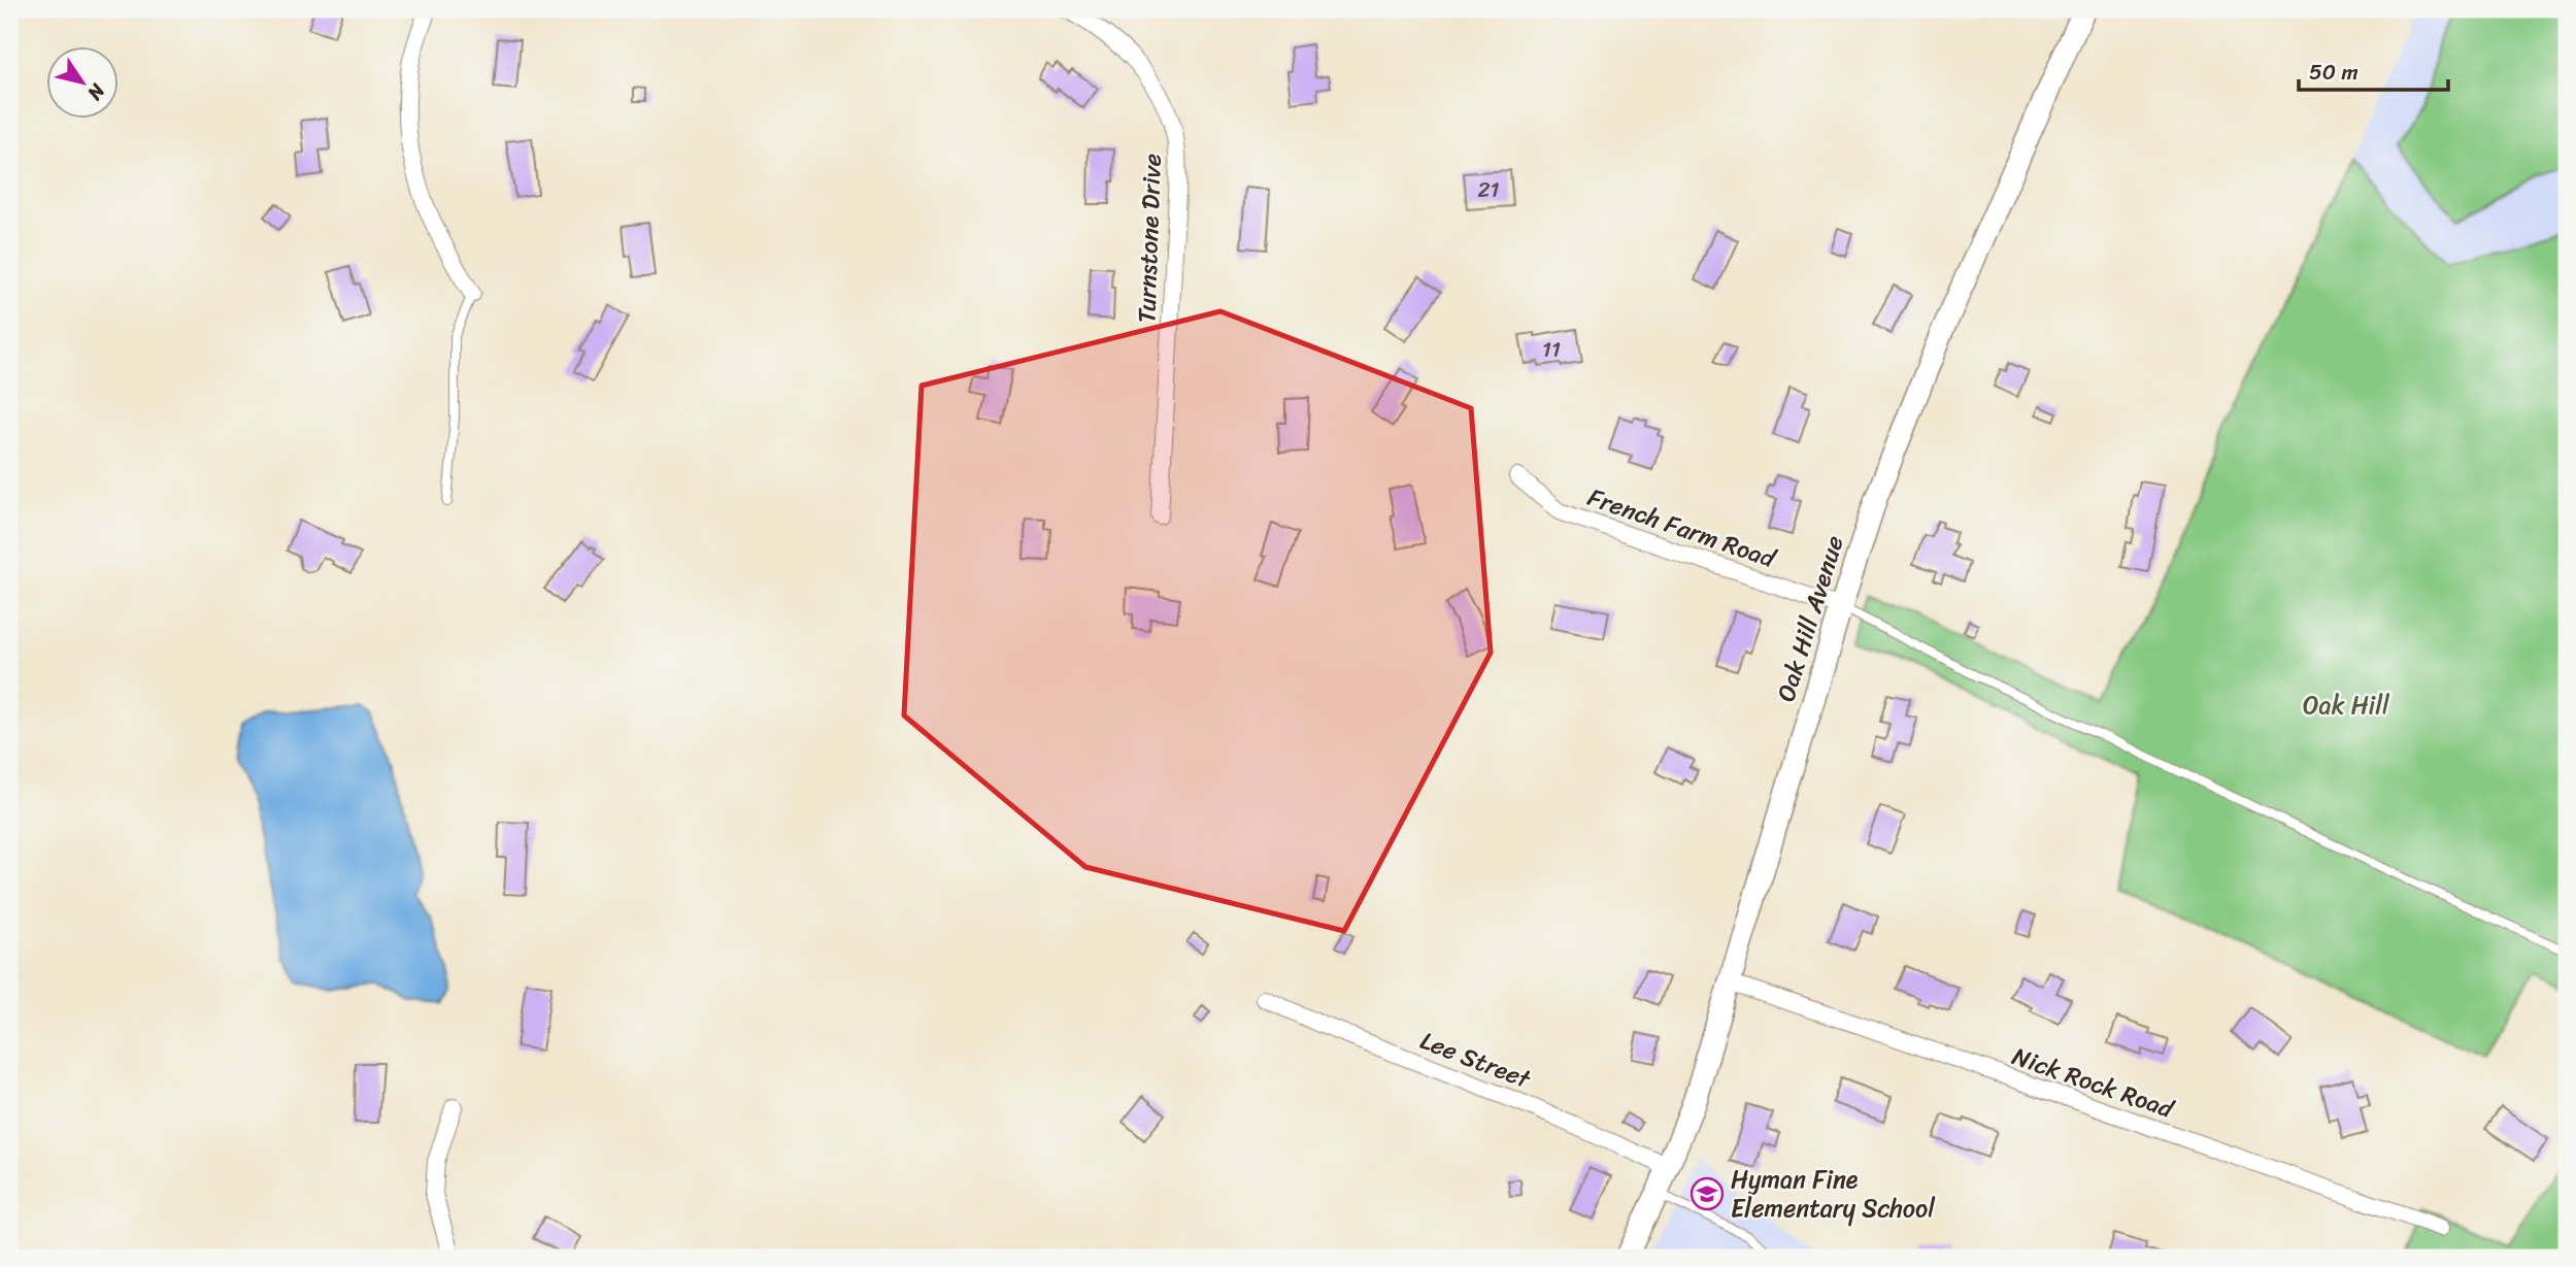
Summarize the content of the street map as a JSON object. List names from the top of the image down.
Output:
{
  "streets": {
    "main road": ["Oak Hill Avenue"],
    "street": [
      "Turnstone Drive",
      "French Farm Road",
      "Lee Street",
      "Nick Rock Road"
    ]
  },
  "crossings": [
    ["French Farm Road", "Oak Hill Avenue"],
    ["Oak Hill Avenue", "Lee Street"],
    ["Oak Hill Avenue", "Nick Rock Road"]
  ],
  "parks": ["Oak Hill"],
  "places": {
    "school or university": ["Hyman Fine Elementary School"]
  },
  "house_numbers": ["21", "11"],
  "scale_bar": "50 m",
  "north": "bottom right"
}
